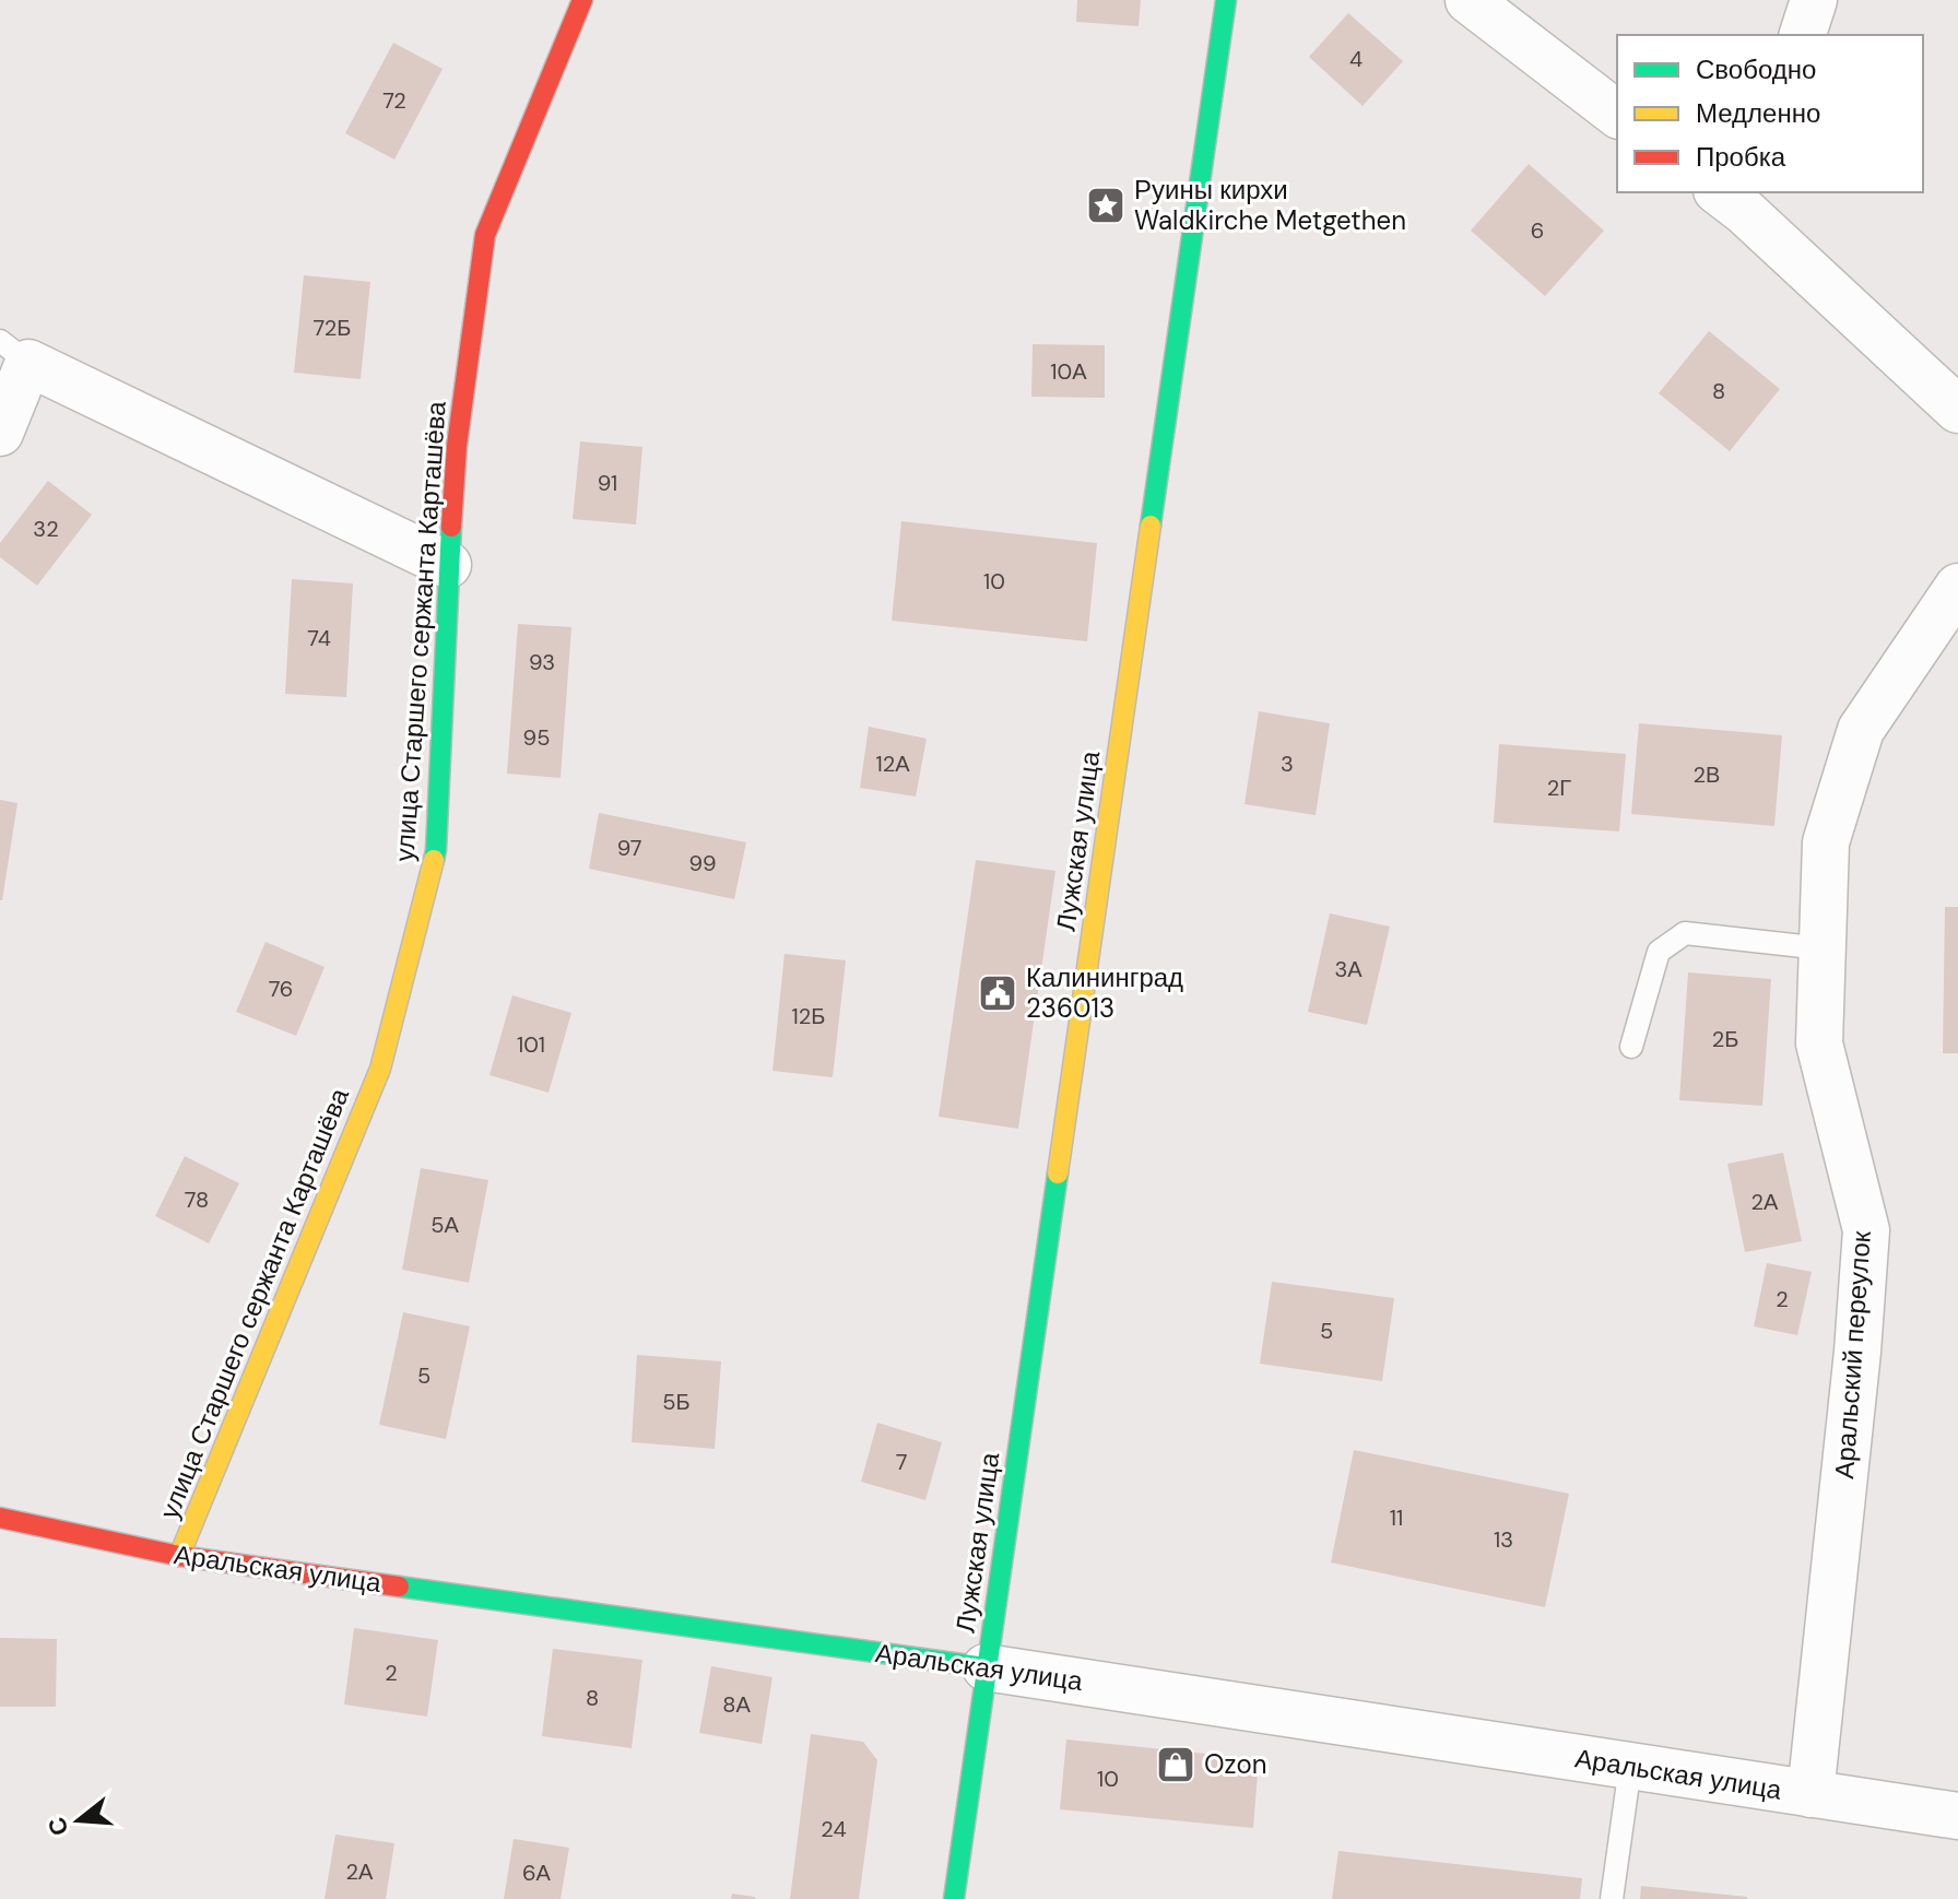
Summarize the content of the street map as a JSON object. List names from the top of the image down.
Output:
{
  "streets": {
    "main road": ["улица Старшего сержанта Карташёва", "Лужская улица", "Аральская улица"],
    "street": ["Аральский переулок"]
  },
  "crossings": [
    ["улица Старшего сержанта Карташёва", "Аральская улица"],
    ["Лужская улица", "Аральская улица"],
    ["Аральский переулок", "Аральская улица"]
  ],
  "places": {
    "place": ["Руины кирхи Waldkirche Metgethen"],
    "public building": ["Калининград 236013"],
    "shop": ["Ozon"]
  },
  "house_numbers": [
    "4",
    "72",
    "6",
    "72Б",
    "10А",
    "8",
    "91",
    "32",
    "10",
    "74",
    "93",
    "95",
    "12А",
    "3",
    "2В",
    "2Г",
    "97",
    "99",
    "3А",
    "76",
    "12Б",
    "2Б",
    "101",
    "78",
    "2А",
    "5А",
    "2",
    "5",
    "5",
    "5Б",
    "7",
    "11",
    "13",
    "2",
    "8",
    "8А",
    "10",
    "24",
    "2А",
    "6А"
  ],
  "legend": ["Свободно", "Медленно", "Пробка"],
  "north": "left"
}
